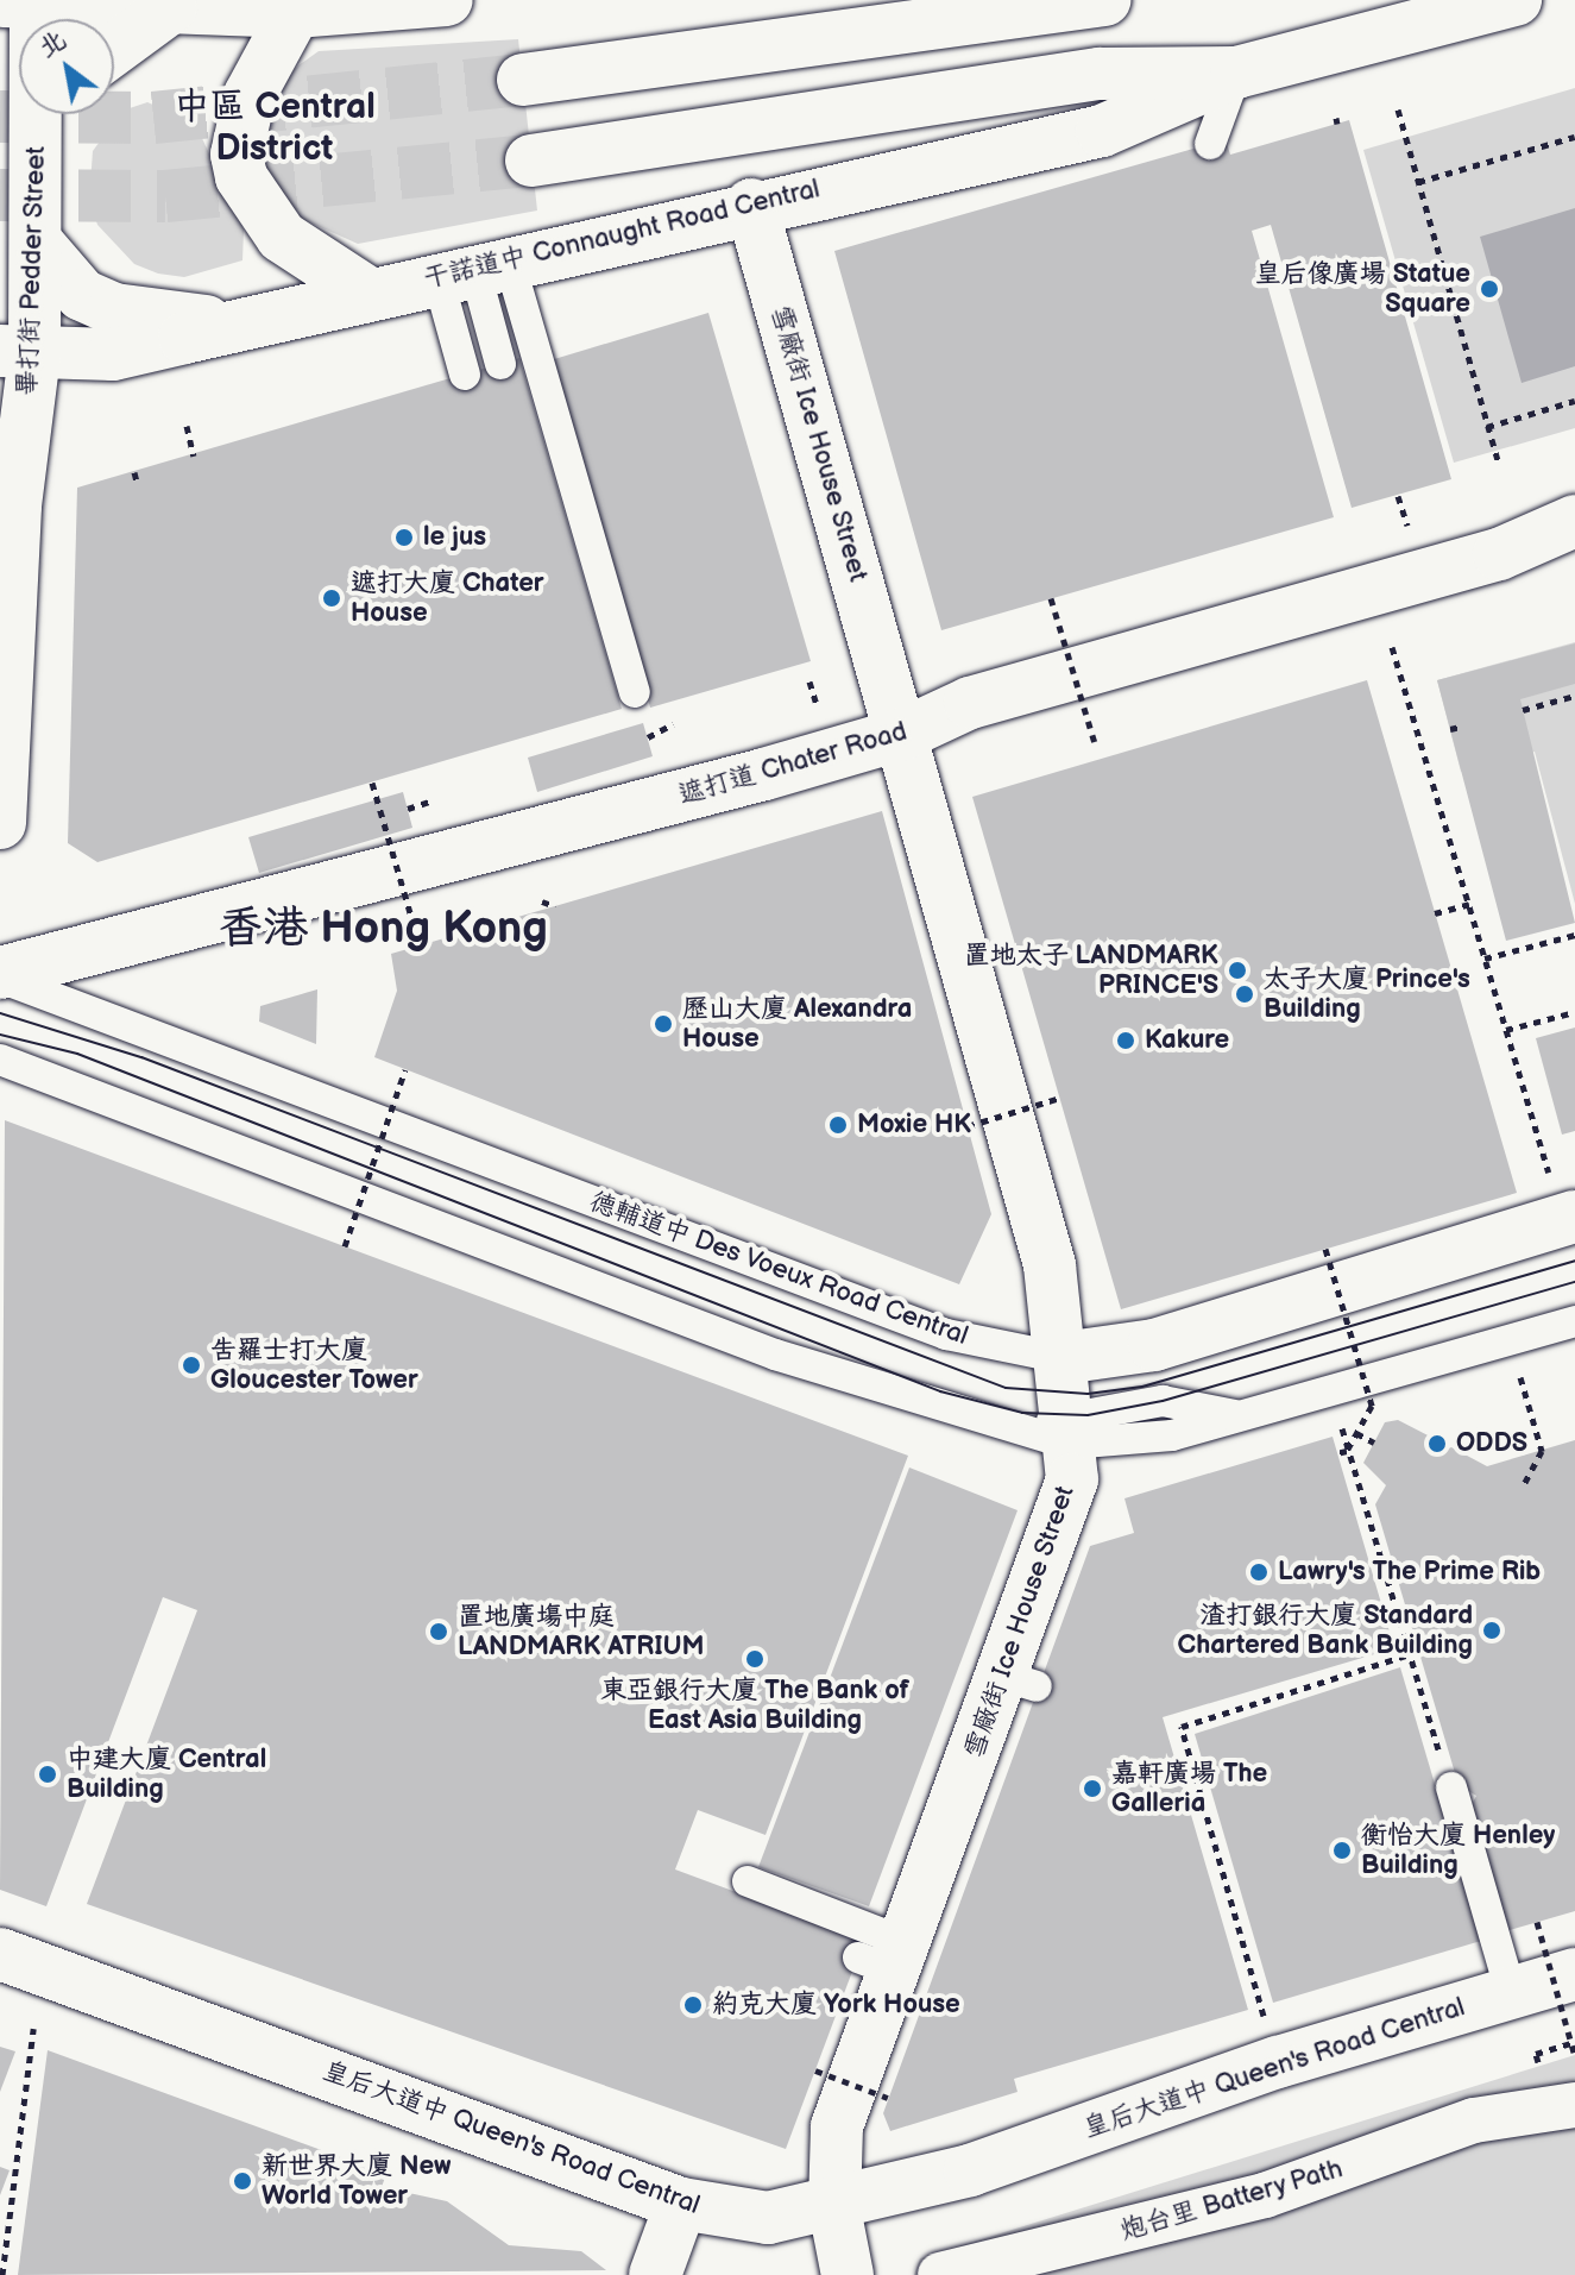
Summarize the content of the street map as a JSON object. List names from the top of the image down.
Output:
{
  "streets": {
    "main road": [
      "干諾道中 Connaught Road Central",
      "畢打街 Pedder Street",
      "雪廠街 Ice House Street",
      "遮打道 Chater Road",
      "德輔道中 Des Voeux Road Central",
      "皇后大道中 Queen's Road Central"
    ],
    "street": ["炮台里 Battery Path"]
  },
  "crossings": [
    ["干諾道中 Connaught Road Central", "畢打街 Pedder Street"],
    ["干諾道中 Connaught Road Central", "雪廠街 Ice House Street"],
    ["雪廠街 Ice House Street", "遮打道 Chater Road"],
    ["雪廠街 Ice House Street", "德輔道中 Des Voeux Road Central"],
    ["雪廠街 Ice House Street", "皇后大道中 Queen's Road Central"],
    ["遮打道 Chater Road", "德輔道中 Des Voeux Road Central"]
  ],
  "districts": ["中區 Central District", "香港 Hong Kong"],
  "places": [
    "皇后像廣場 Statue Square",
    "le jus",
    "遮打大廈 Chater House",
    "置地太子 LANDMARK PRINCE'S",
    "太子大廈 Prince's Building",
    "歷山大廈 Alexandra House",
    "Kakure",
    "Moxie HK",
    "告羅士打大廈 Gloucester Tower",
    "ODDS",
    "Lawry's The Prime Rib",
    "渣打銀行大廈 Standard Chartered Bank Building",
    "置地廣塲中庭 LANDMARK ATRIUM",
    "東亞銀行大廈 The Bank of East Asia Building",
    "中建大廈 Central Building",
    "嘉軒廣場 The Galleria",
    "衡怡大廈 Henley Building",
    "約克大廈 York House",
    "新世界大廈 New World Tower"
  ],
  "north": "top left"
}
